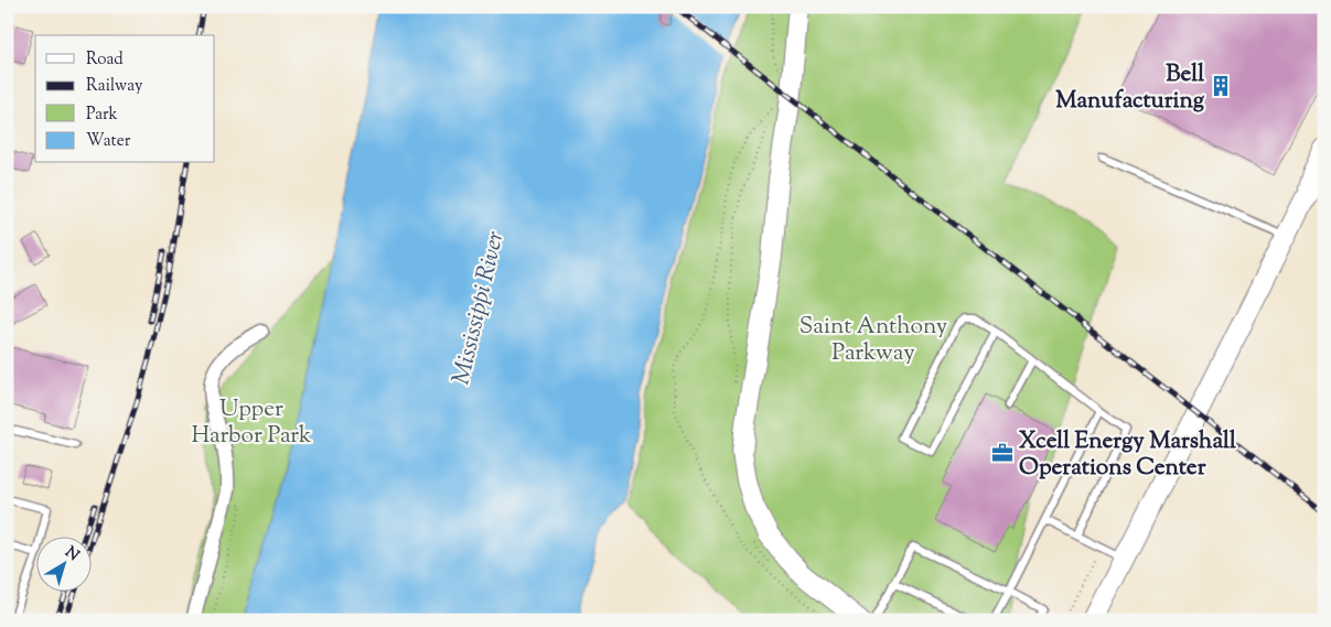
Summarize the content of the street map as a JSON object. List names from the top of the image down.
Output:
{
  "water": ["Mississippi River"],
  "parks": ["Saint Anthony Parkway", "Upper Harbor Park"],
  "places": {
    "building": ["Bell Manufacturing"],
    "office": ["Xcell Energy Marshall Operations Center"]
  },
  "legend": [
    "Road",
    "Railway",
    "Park",
    "Water"
  ],
  "north": "top right"
}
